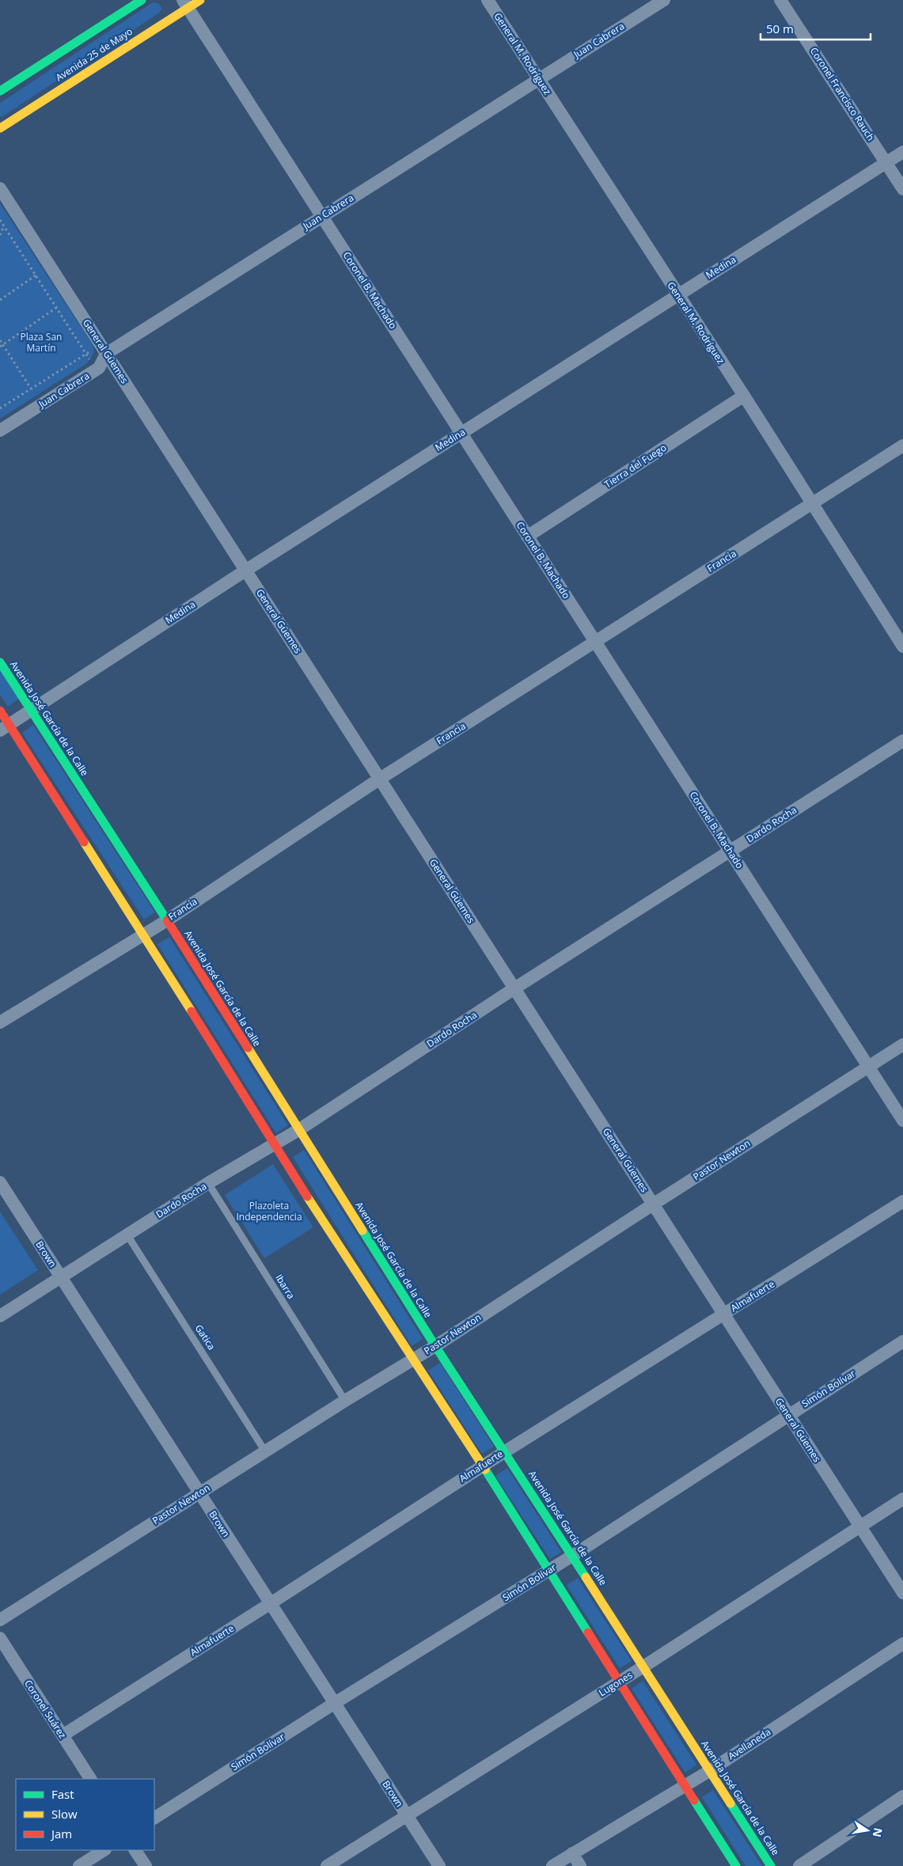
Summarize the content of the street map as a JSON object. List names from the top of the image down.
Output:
{
  "streets": {
    "main road": ["Avenida 25 de Mayo", "Avenida José García de la Calle"],
    "street": [
      "Juan Cabrera",
      "General M. Rodríguez",
      "Coronel Francisco Rauch",
      "Medina",
      "Coronel B. Machado",
      "General Güemes",
      "Tierra del Fuego",
      "Francia",
      "Dardo Rocha",
      "Pastor Newton",
      "Brown",
      "Almafuerte",
      "Simón Bolívar",
      "Lugones",
      "Coronel Suárez",
      "Avellaneda"
    ],
    "lane": ["Ibarra", "Gatica"]
  },
  "crossings": [
    ["Juan Cabrera", "General M. Rodríguez"],
    ["Juan Cabrera", "Coronel B. Machado"],
    ["Juan Cabrera", "General Güemes"],
    ["General M. Rodríguez", "Medina"],
    ["General M. Rodríguez", "Tierra del Fuego"],
    ["General M. Rodríguez", "Francia"],
    ["Avenida 25 de Mayo", "Coronel B. Machado"],
    ["Coronel Francisco Rauch", "Medina"],
    ["Medina", "Coronel B. Machado"],
    ["Medina", "General Güemes"],
    ["Medina", "Avenida José García de la Calle"],
    ["Coronel B. Machado", "Tierra del Fuego"],
    ["Coronel B. Machado", "Francia"],
    ["Coronel B. Machado", "Dardo Rocha"],
    ["Coronel B. Machado", "Pastor Newton"],
    ["General Güemes", "Francia"],
    ["General Güemes", "Dardo Rocha"],
    ["General Güemes", "Pastor Newton"],
    ["General Güemes", "Almafuerte"],
    ["General Güemes", "Simón Bolívar"],
    ["General Güemes", "Lugones"],
    ["Francia", "Avenida José García de la Calle"],
    ["Avenida José García de la Calle", "Dardo Rocha"],
    ["Avenida José García de la Calle", "Pastor Newton"],
    ["Avenida José García de la Calle", "Almafuerte"],
    ["Avenida José García de la Calle", "Simón Bolívar"],
    ["Avenida José García de la Calle", "Lugones"],
    ["Avenida José García de la Calle", "Avellaneda"],
    ["Dardo Rocha", "Brown"],
    ["Dardo Rocha", "Ibarra"],
    ["Dardo Rocha", "Gatica"],
    ["Pastor Newton", "Brown"],
    ["Pastor Newton", "Ibarra"],
    ["Pastor Newton", "Gatica"],
    ["Brown", "Almafuerte"],
    ["Brown", "Simón Bolívar"],
    ["Brown", "Lugones"],
    ["Almafuerte", "Coronel Suárez"]
  ],
  "parks": ["Plaza San Martín", "Plazoleta Independencia"],
  "legend": ["Fast", "Slow", "Jam"],
  "scale_bar": "50 m",
  "north": "right"
}
